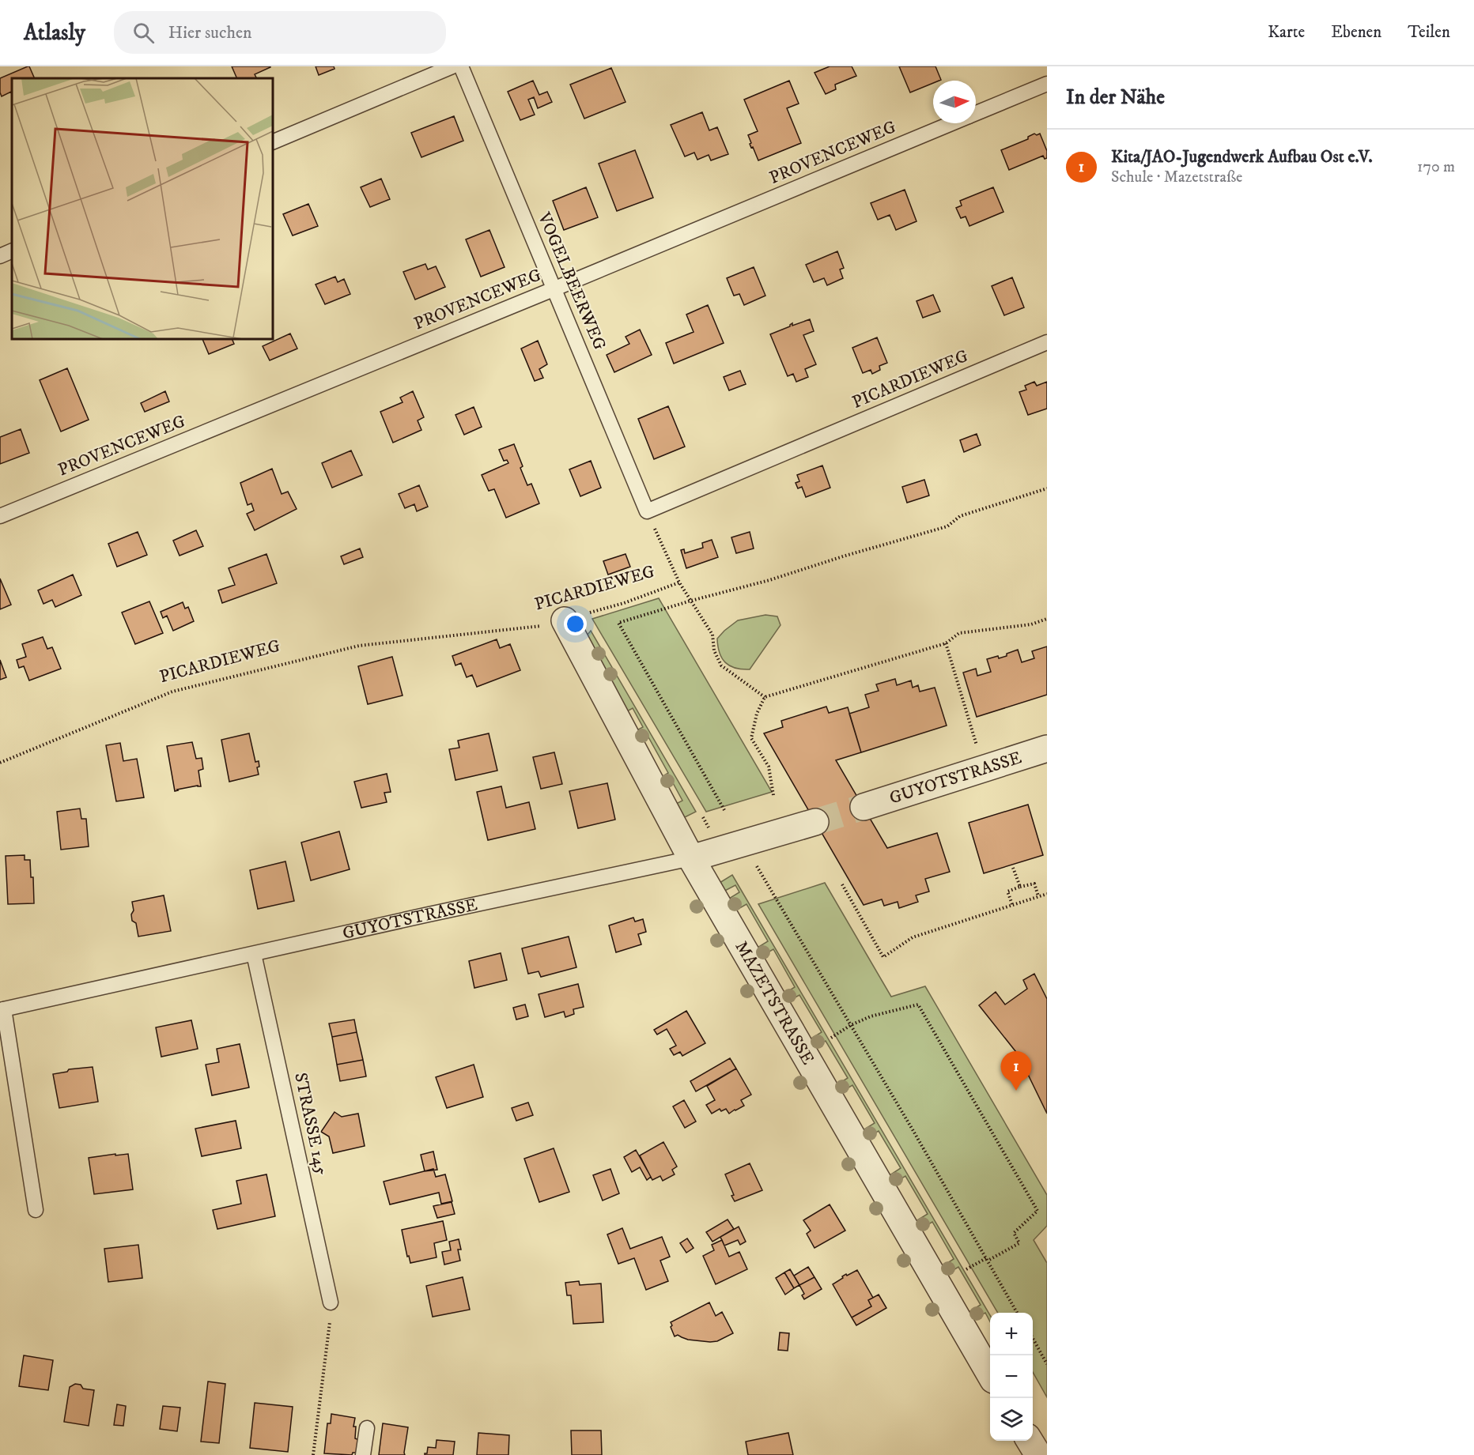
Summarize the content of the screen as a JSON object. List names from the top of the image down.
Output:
{
  "streets": {
    "street": ["GUYOTSTRASSE", "MAZETSTRASSE"],
    "lane": [
      "PROVENCEWEG",
      "VOGELBEERWEG",
      "PICARDIEWEG",
      "STRASSE 145"
    ]
  },
  "crossings": [
    ["PROVENCEWEG", "VOGELBEERWEG"],
    ["VOGELBEERWEG", "PICARDIEWEG"],
    ["PICARDIEWEG", "MAZETSTRASSE"],
    ["GUYOTSTRASSE", "MAZETSTRASSE"],
    ["GUYOTSTRASSE", "STRASSE 145"]
  ],
  "north": "right",
  "page": {
    "header": "Atlasly",
    "search": "Hier suchen",
    "nav": ["Karte", "Ebenen", "Teilen"],
    "heading": "In der Nähe",
    "list": [
      {
        "mark": "1",
        "name": "Kita/JAO-Jugendwerk Aufbau Ost e.V.",
        "note": "Schule · Mazetstraße",
        "value": "170 m"
      }
    ],
    "pins": "1",
    "map_buttons": ["+", "−"]
  }
}
